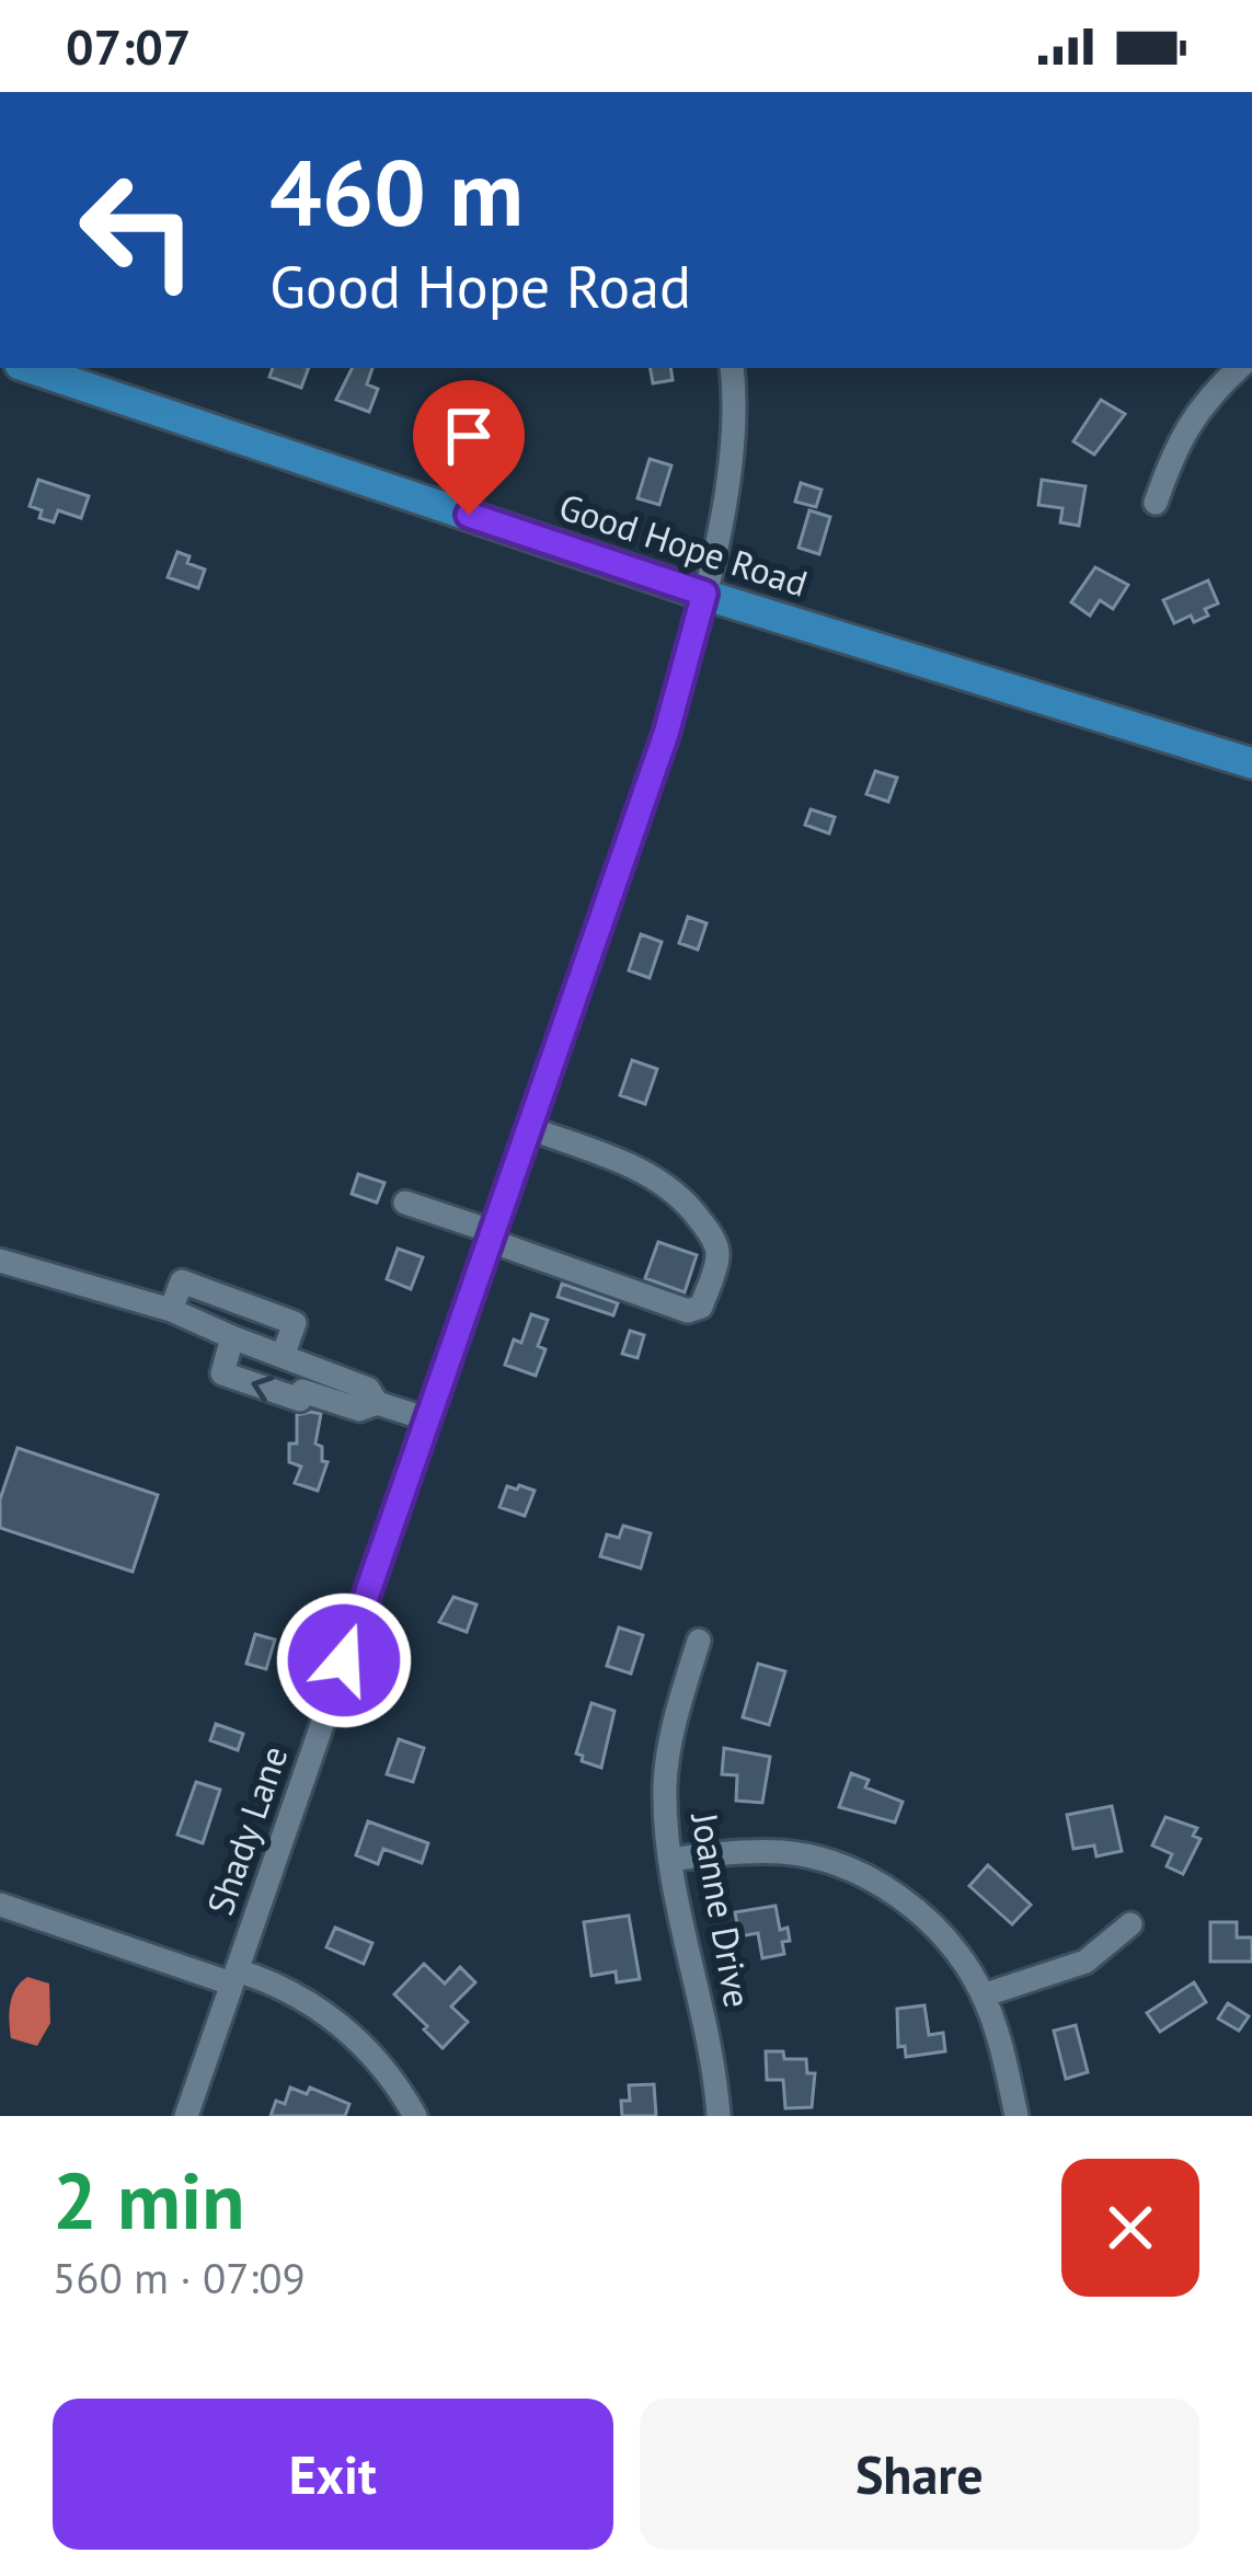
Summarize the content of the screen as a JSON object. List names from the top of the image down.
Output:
{
  "streets": {
    "main road": ["Good Hope Road"],
    "street": ["Shady Lane", "Joanne Drive"]
  },
  "crossings": [
    ["Good Hope Road", "Shady Lane"]
  ],
  "page": {
    "status": "07:07",
    "turn": ["460 m", "Good Hope Road"],
    "heading": ["2 min", "560 m · 07:09"],
    "buttons": ["Exit", "Share"]
  }
}
